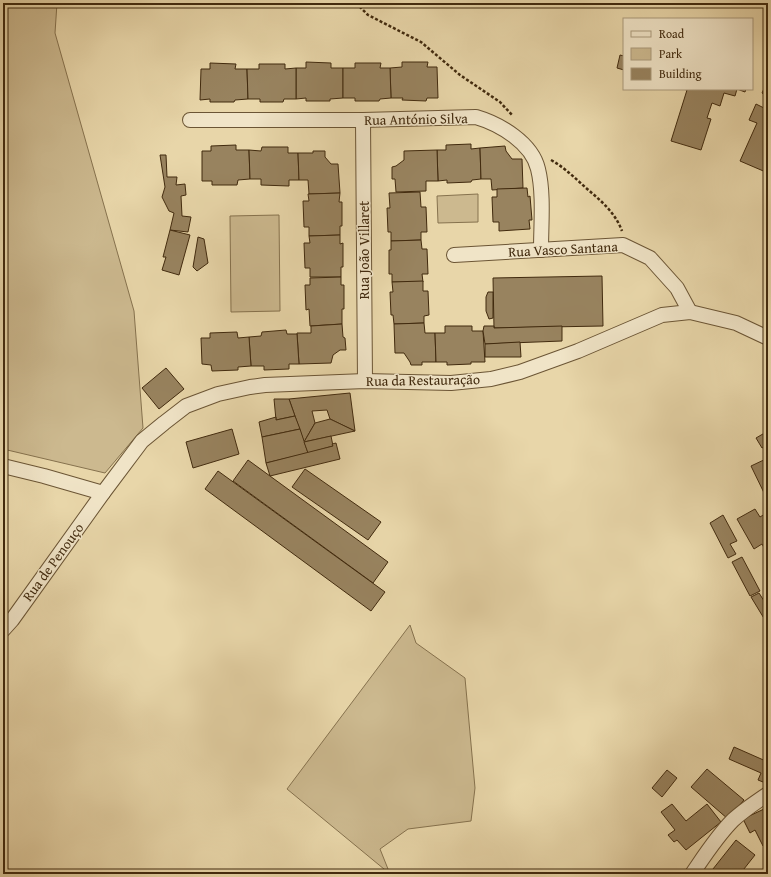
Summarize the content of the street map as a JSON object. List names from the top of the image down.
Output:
{
  "streets": {
    "street": [
      "Rua António Silva",
      "Rua Vasco Santana",
      "Rua João Villaret",
      "Rua da Restauração",
      "Rua de Penouço"
    ]
  },
  "crossings": [
    ["Rua António Silva", "Rua Vasco Santana"],
    ["Rua António Silva", "Rua João Villaret"],
    ["Rua Vasco Santana", "Rua da Restauração"],
    ["Rua João Villaret", "Rua da Restauração"],
    ["Rua da Restauração", "Rua de Penouço"]
  ],
  "legend": ["Road", "Park", "Building"]
}
